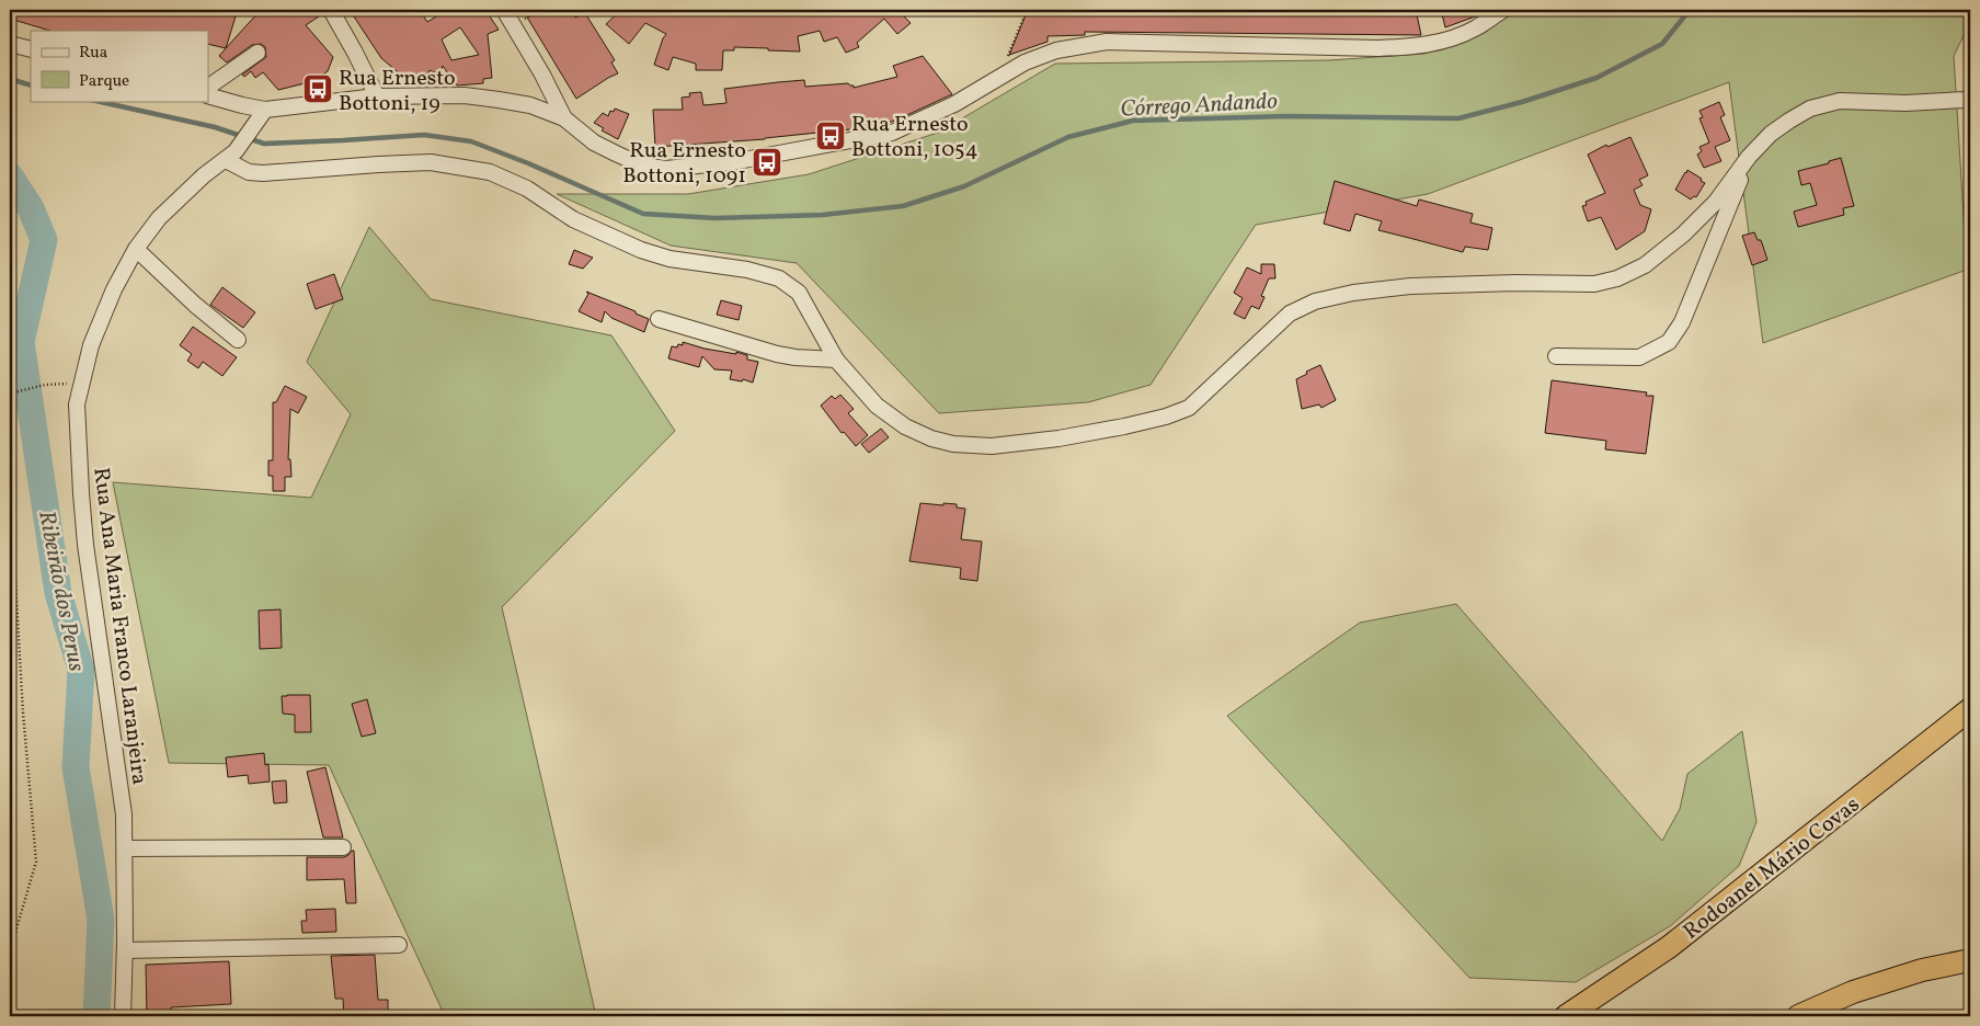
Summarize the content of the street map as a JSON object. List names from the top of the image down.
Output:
{
  "streets": {
    "highway": ["Rodoanel Mário Covas"],
    "street": ["Rua Ana Maria Franco Laranjeira"]
  },
  "water": ["Córrego Andando", "Ribeirão dos Perus"],
  "places": {
    "bus stop": ["Rua Ernesto Bottoni, 19", "Rua Ernesto Bottoni, 1054", "Rua Ernesto Bottoni, 1091"]
  },
  "legend": ["Rua", "Parque"]
}
